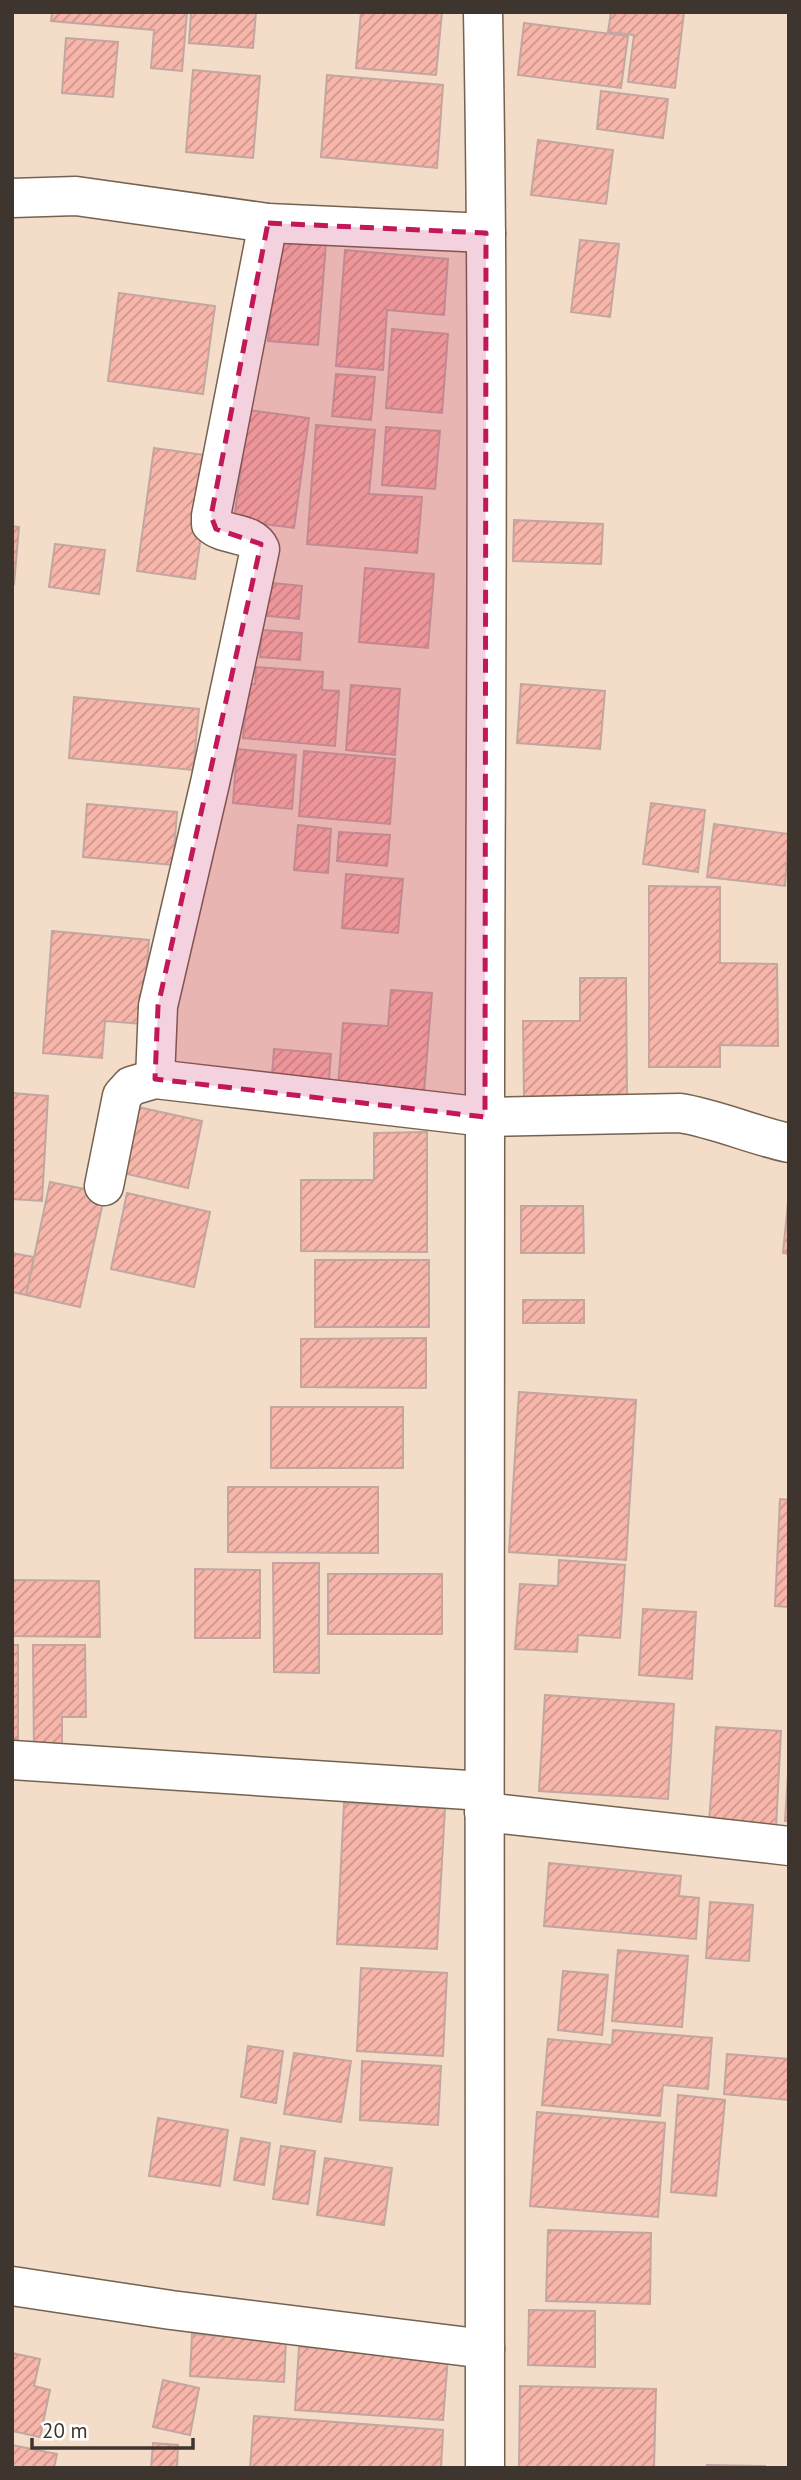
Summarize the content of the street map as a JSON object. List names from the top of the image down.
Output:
{
  "scale_bar": "20 m"
}
